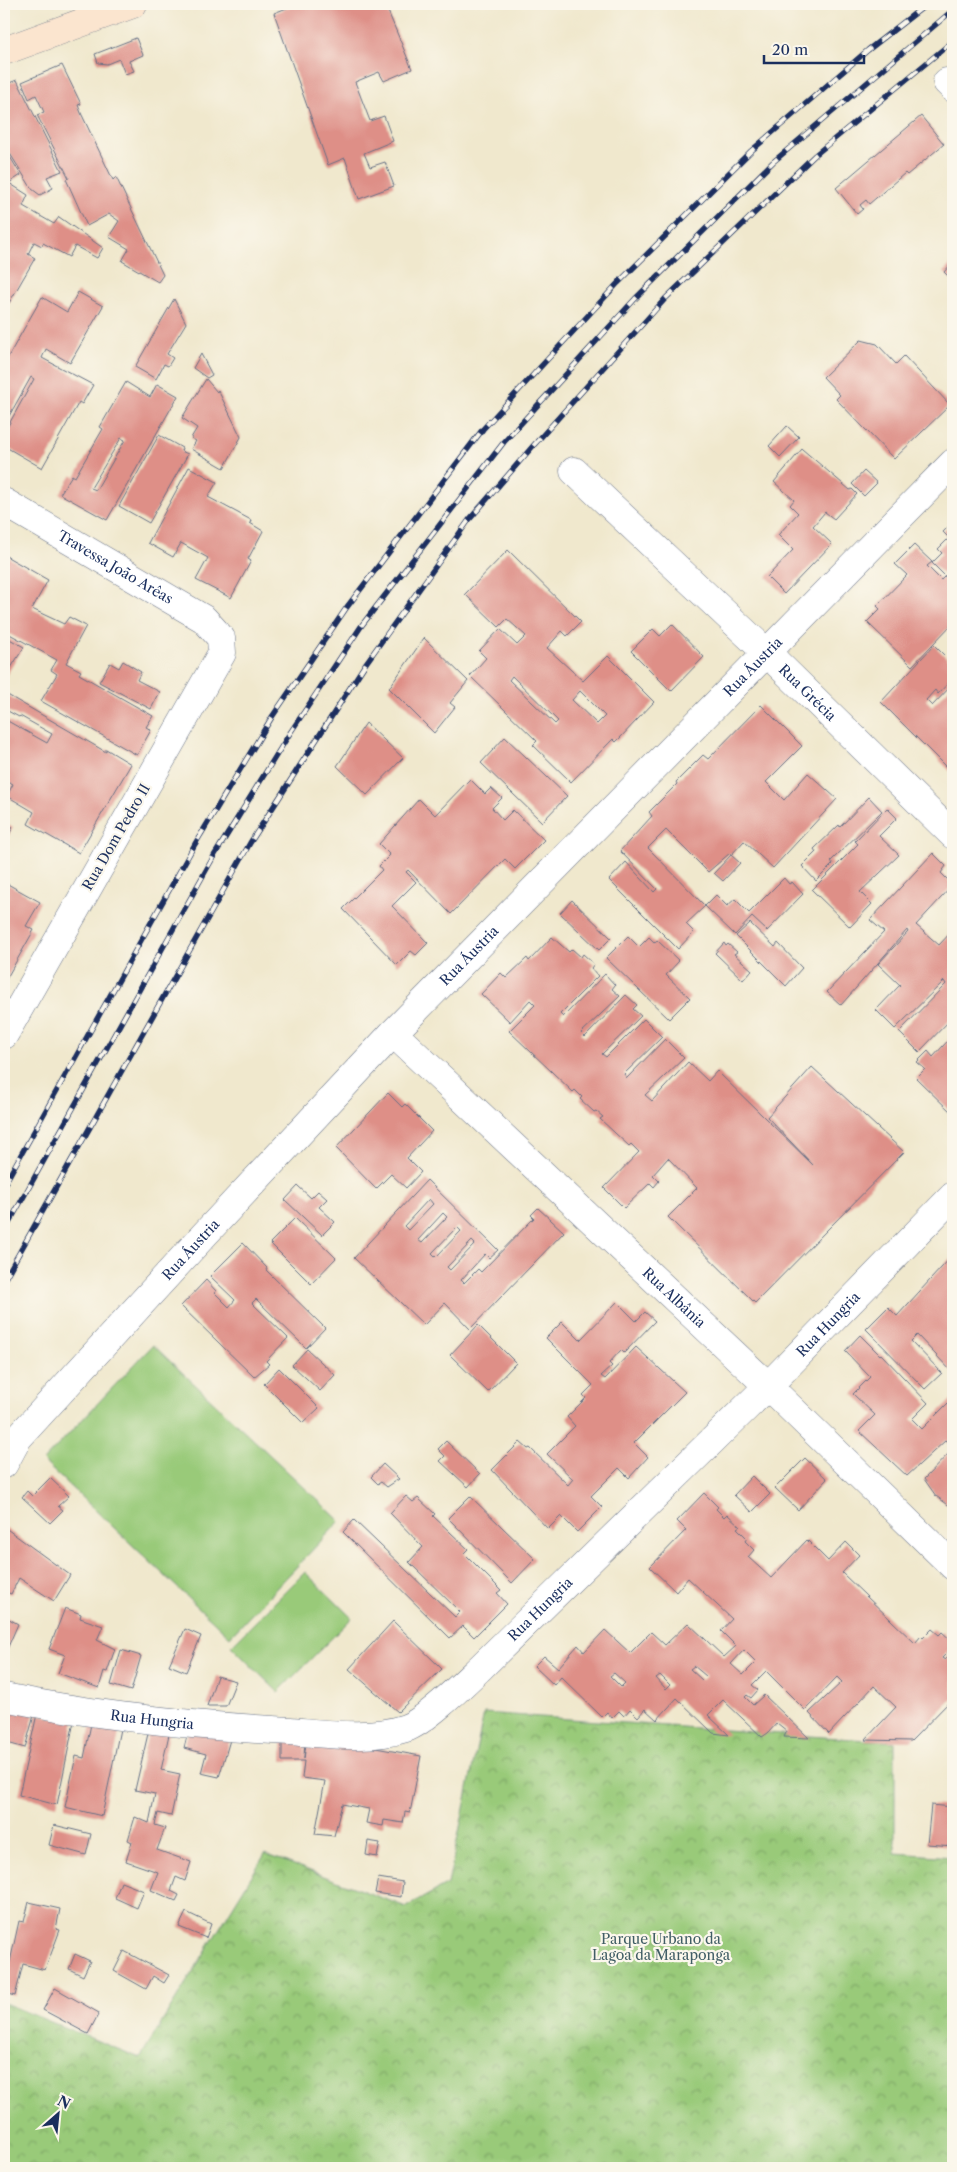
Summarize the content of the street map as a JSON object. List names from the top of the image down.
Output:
{
  "streets": {
    "street": [
      "Travessa João Arêas",
      "Rua Áustria",
      "Rua Grécia",
      "Rua Dom Pedro II",
      "Rua Albânia",
      "Rua Hungria"
    ]
  },
  "crossings": [
    ["Travessa João Arêas", "Rua Dom Pedro II"],
    ["Rua Áustria", "Rua Grécia"],
    ["Rua Áustria", "Rua Albânia"],
    ["Rua Albânia", "Rua Hungria"]
  ],
  "parks": ["Parque Urbano da Lagoa da Maraponga"],
  "scale_bar": "20 m",
  "north": "top right"
}
